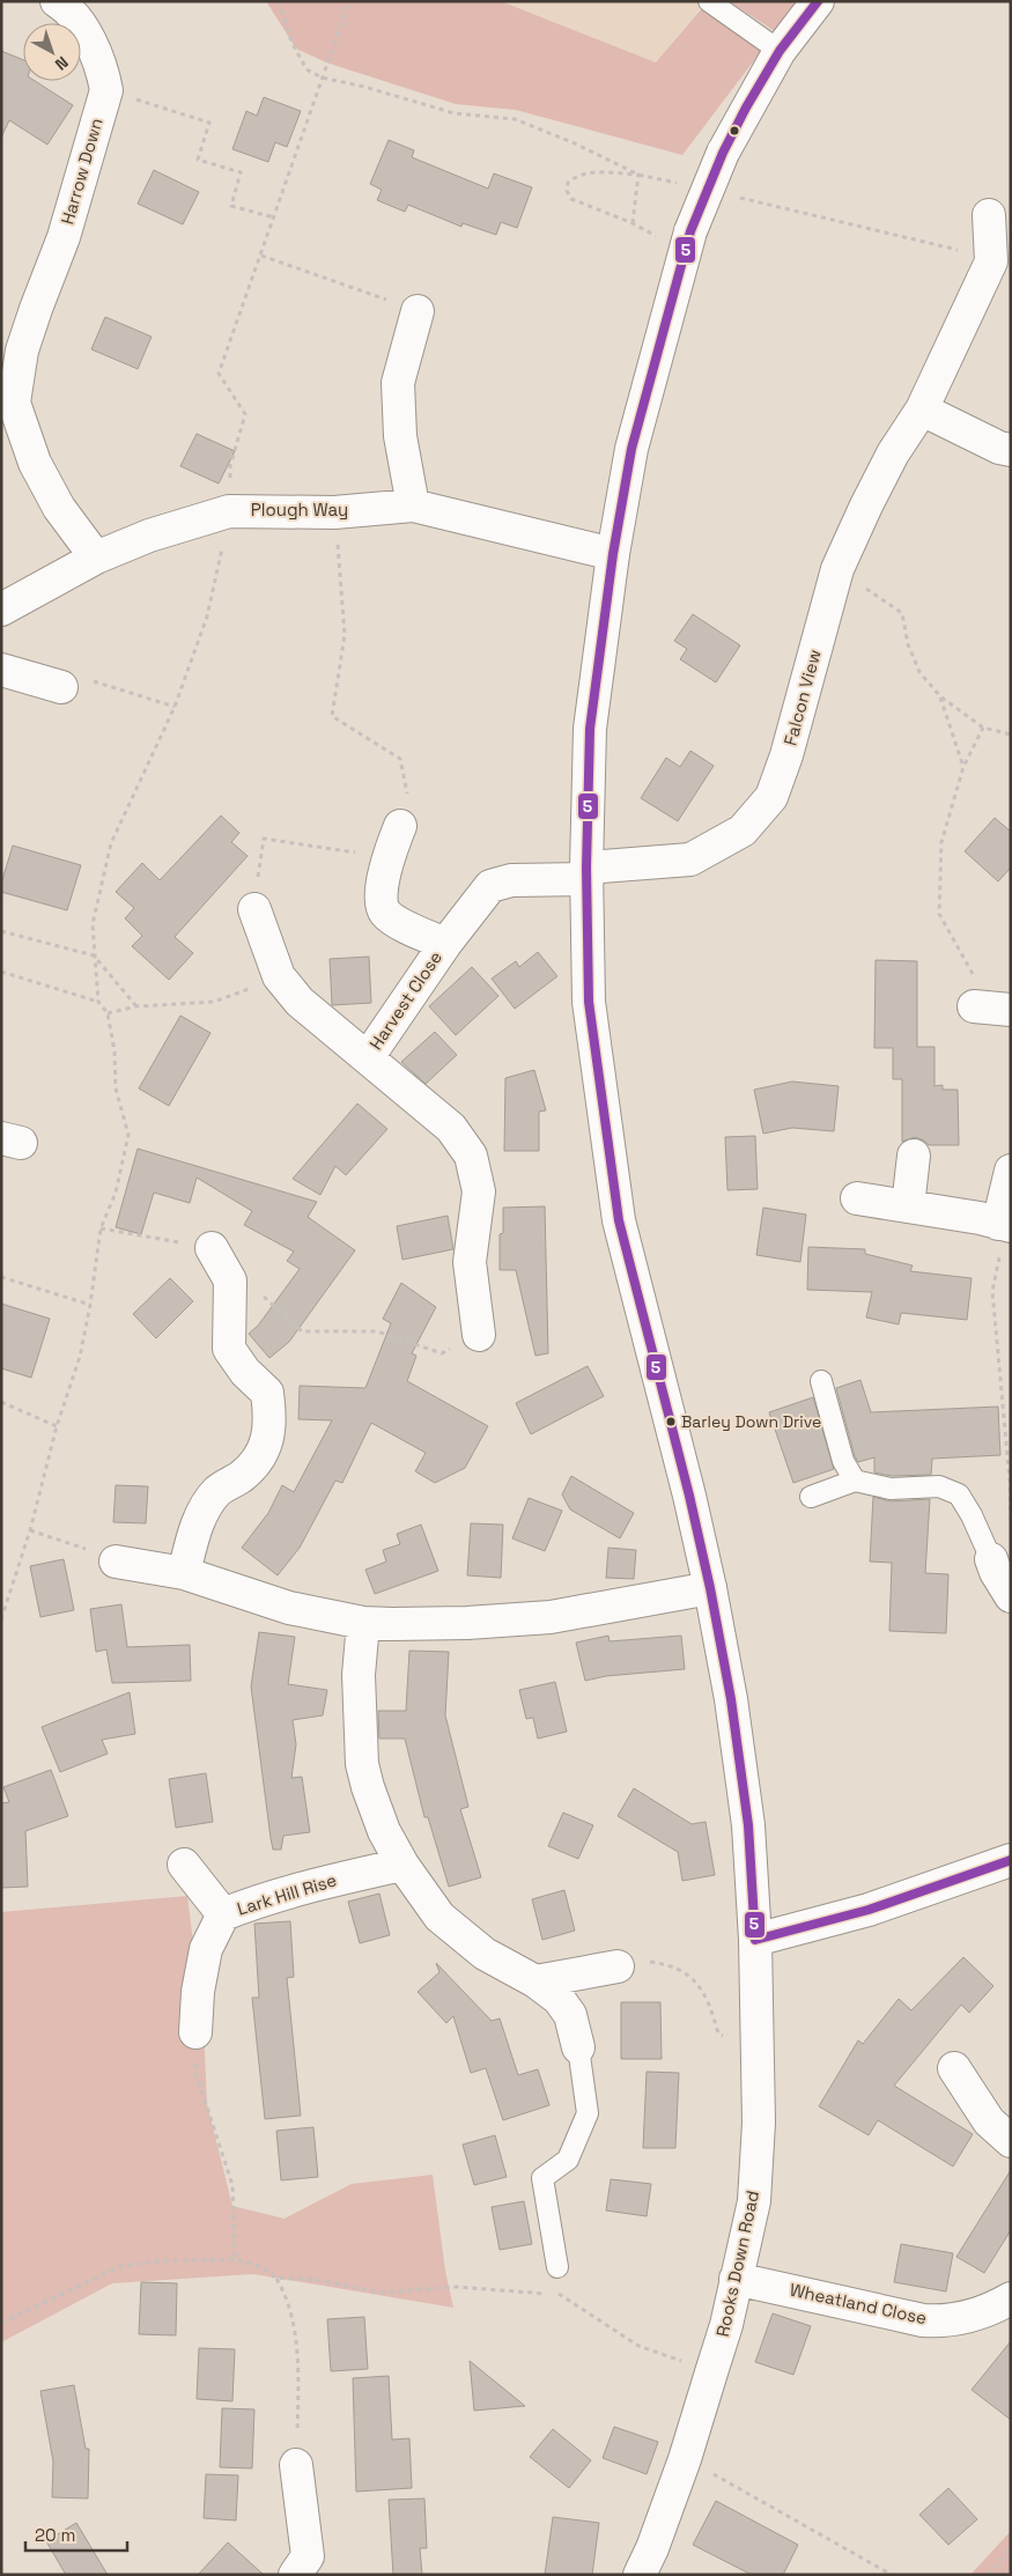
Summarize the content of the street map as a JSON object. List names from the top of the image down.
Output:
{
  "streets": {
    "street": [
      "Harrow Down",
      "Plough Way",
      "Falcon View",
      "Harvest Close",
      "Lark Hill Rise",
      "Rooks Down Road",
      "Wheatland Close"
    ]
  },
  "crossings": [
    ["Harrow Down", "Plough Way"],
    ["Plough Way", "Rooks Down Road"],
    ["Falcon View", "Harvest Close"],
    ["Falcon View", "Rooks Down Road"],
    ["Harvest Close", "Rooks Down Road"],
    ["Rooks Down Road", "Wheatland Close"]
  ],
  "places": ["Barley Down Drive"],
  "lines": ["transit line 5"],
  "scale_bar": "20 m",
  "north": "bottom right"
}
